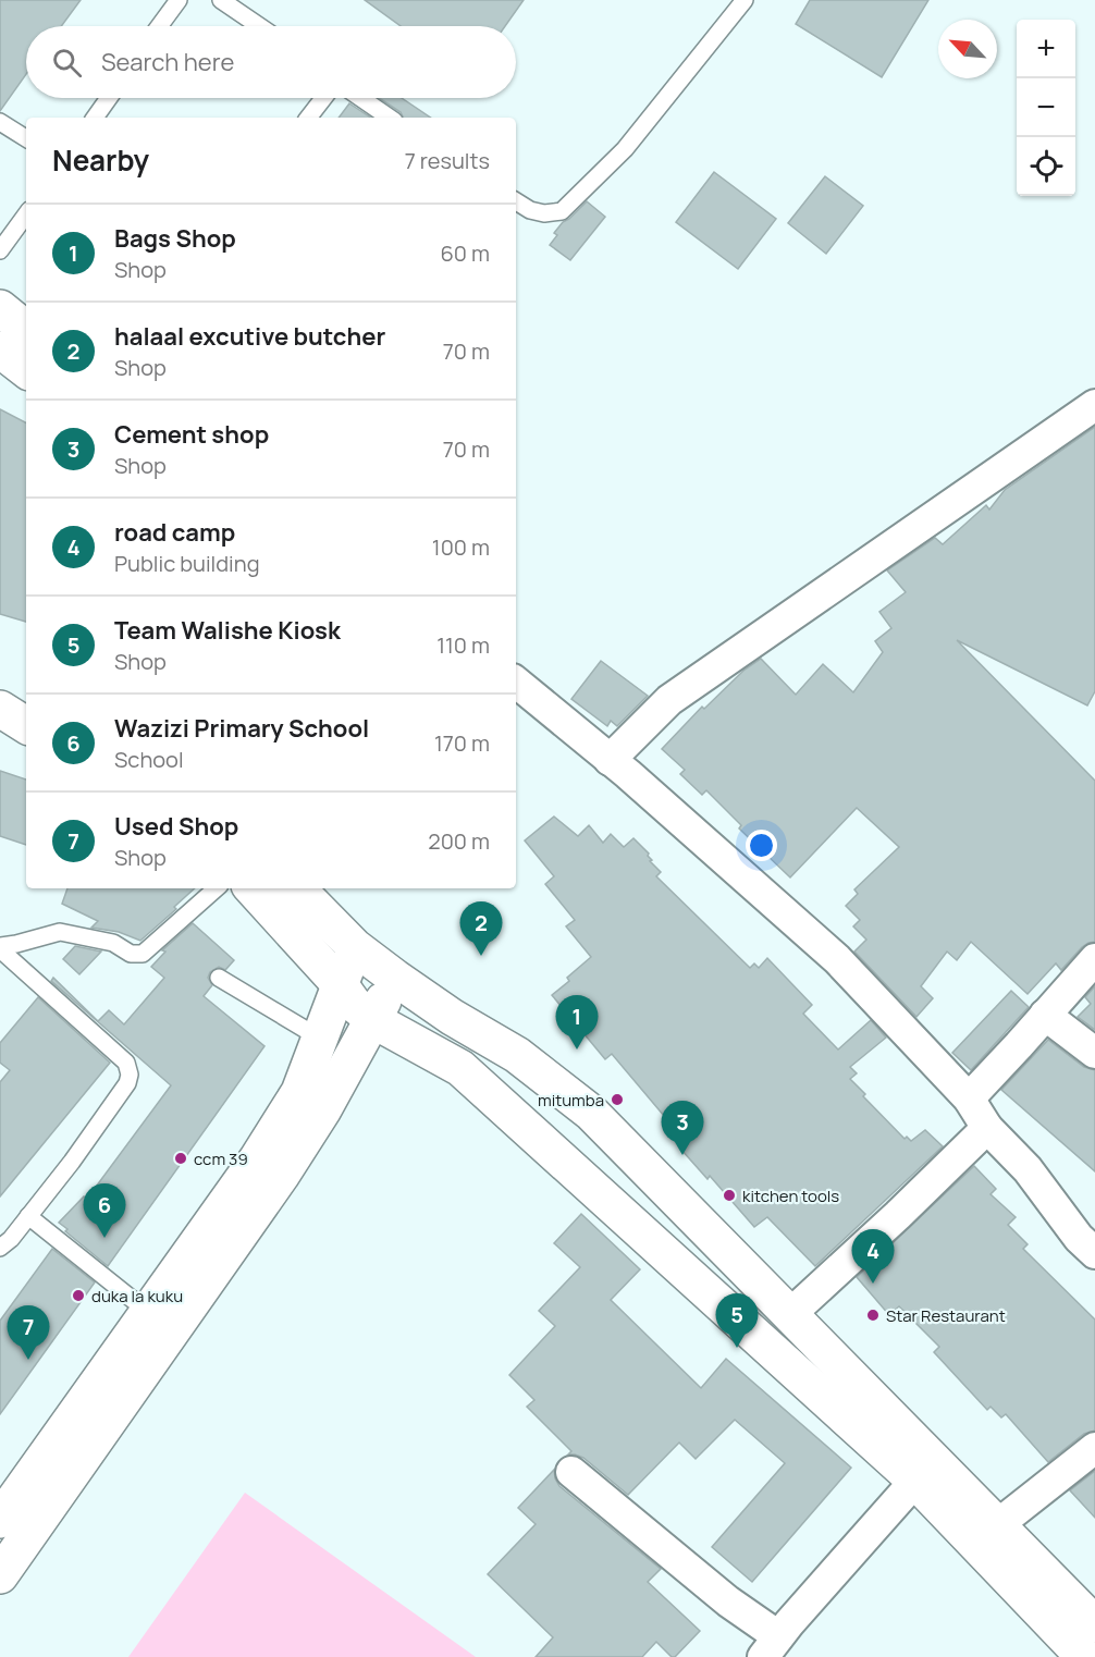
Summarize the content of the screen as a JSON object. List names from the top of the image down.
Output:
{
  "places": [
    "mitumba",
    "ccm 39",
    "kitchen tools",
    "duka la kuku",
    "Star Restaurant"
  ],
  "north": "top left",
  "page": {
    "map_buttons": ["+", "−"],
    "search": "Search here",
    "heading": ["Nearby", "7 results"],
    "list": [
      {
        "mark": "1",
        "name": "Bags Shop",
        "note": "Shop",
        "value": "60 m"
      },
      {
        "mark": "2",
        "name": "halaal excutive butcher",
        "note": "Shop",
        "value": "70 m"
      },
      {
        "mark": "3",
        "name": "Cement shop",
        "note": "Shop",
        "value": "70 m"
      },
      {
        "mark": "4",
        "name": "road camp",
        "note": "Public building",
        "value": "100 m"
      },
      {
        "mark": "5",
        "name": "Team Walishe Kiosk",
        "note": "Shop",
        "value": "110 m"
      },
      {
        "mark": "6",
        "name": "Wazizi Primary School",
        "note": "School",
        "value": "170 m"
      },
      {
        "mark": "7",
        "name": "Used Shop",
        "note": "Shop",
        "value": "200 m"
      }
    ],
    "pins": [
      "2",
      "1",
      "3",
      "6",
      "4",
      "5",
      "7"
    ]
  }
}
